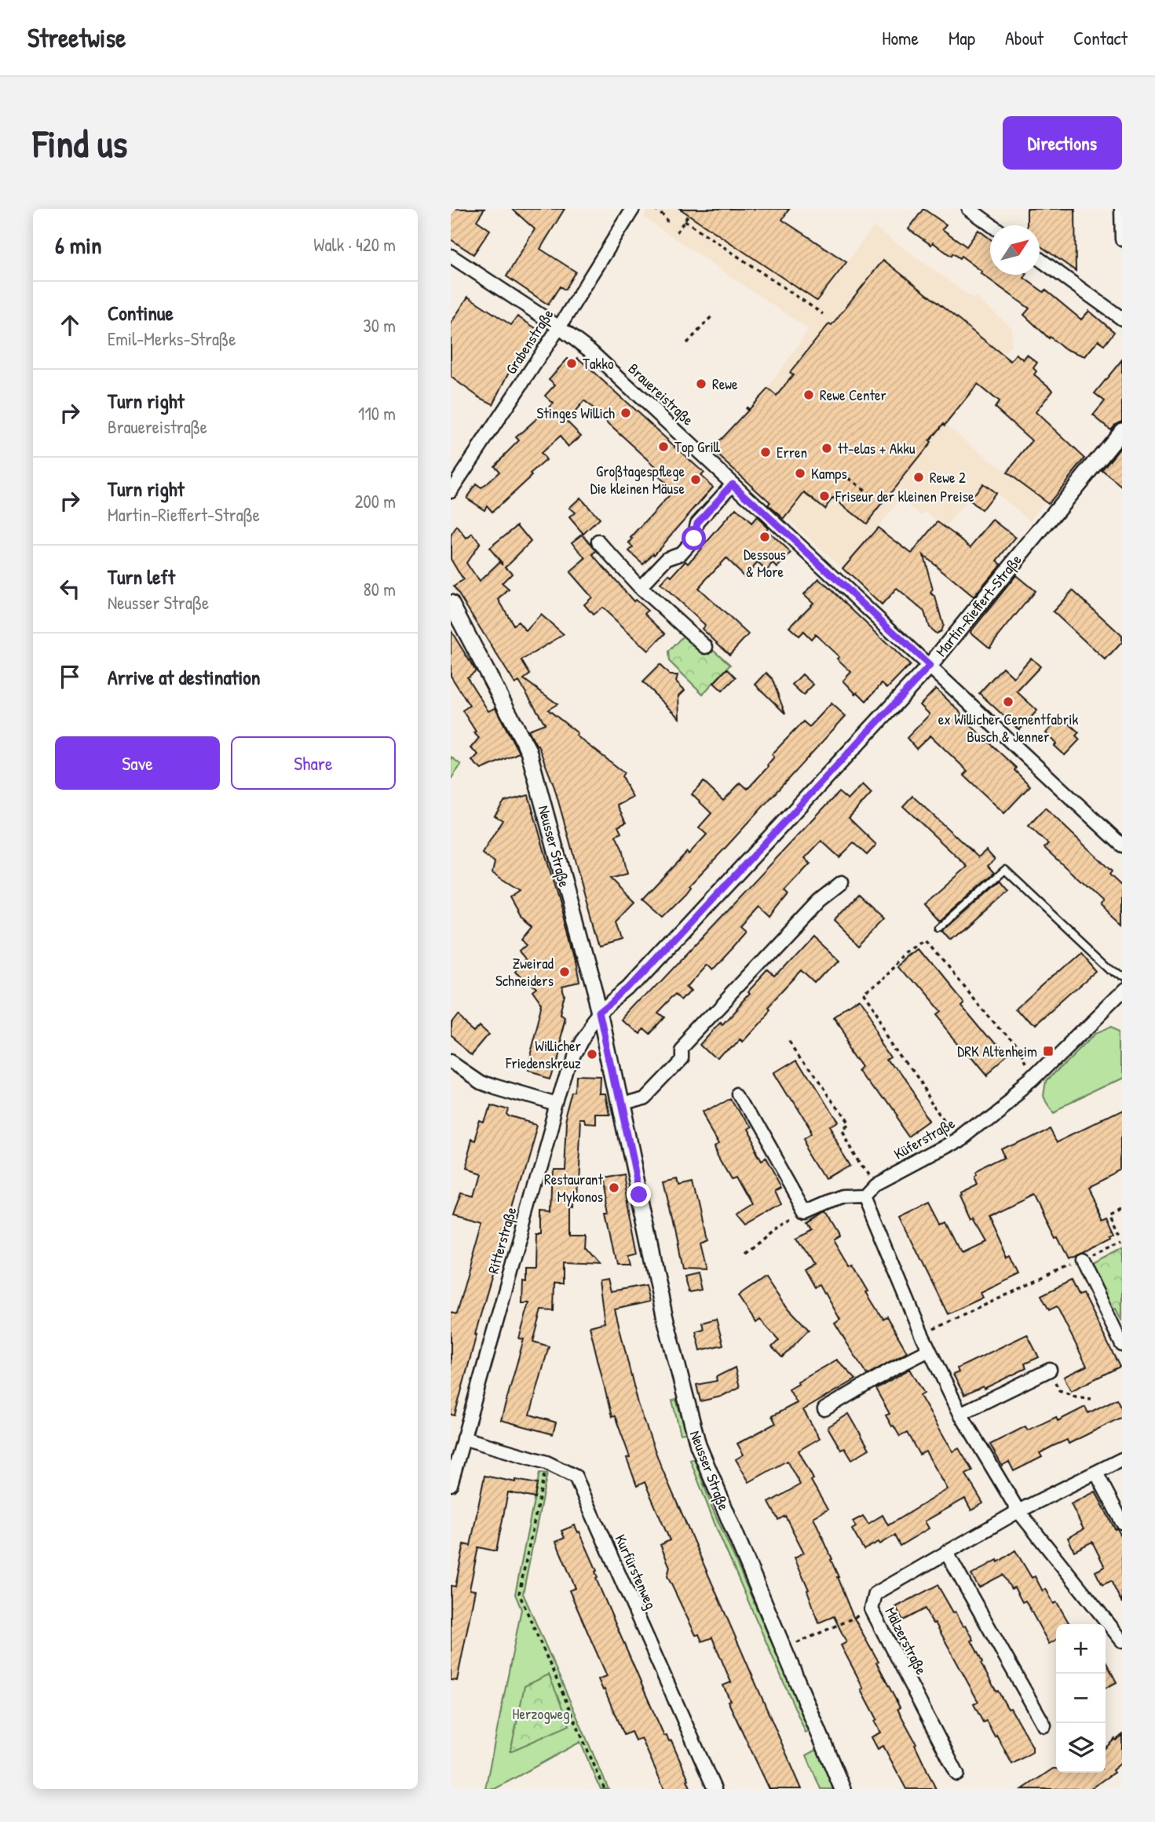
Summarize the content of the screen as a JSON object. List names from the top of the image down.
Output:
{
  "streets": {
    "street": [
      "Grabenstraße",
      "Brauereistraße",
      "Martin-Rieffert-Straße",
      "Neusser Straße",
      "Küferstraße",
      "Ritterstraße",
      "Kurfürstenweg",
      "Mälzerstraße"
    ]
  },
  "crossings": [
    ["Grabenstraße", "Brauereistraße"],
    ["Brauereistraße", "Martin-Rieffert-Straße"],
    ["Martin-Rieffert-Straße", "Neusser Straße"],
    ["Martin-Rieffert-Straße", "Ritterstraße"],
    ["Neusser Straße", "Ritterstraße"],
    ["Ritterstraße", "Kurfürstenweg"]
  ],
  "parks": ["Herzogweg"],
  "places": {
    "other": [
      "Takko",
      "Rewe",
      "Rewe Center",
      "Stinges Willich",
      "Top Grill",
      "tt-elas + Akku",
      "Erren",
      "Kamps",
      "Rewe 2",
      "Großtagespflege Die kleinen Mäuse",
      "Friseur der kleinen Preise",
      "Dessous & More",
      "ex Willicher Cementfabrik Busch & Jenner",
      "Zweirad Schneiders",
      "Willicher Friedenskreuz",
      "Restaurant Mykonos"
    ],
    "transit": ["DRK Altenheim"]
  },
  "north": "top right",
  "page": {
    "header": "Streetwise",
    "nav": [
      "Home",
      "Map",
      "About",
      "Contact"
    ],
    "buttons": [
      "Directions",
      ["Save", "Share"]
    ],
    "title": "Find us",
    "heading": ["6 min", "Walk · 420 m"],
    "list": [
      ["Continue", "Emil-Merks-Straße", "30 m"],
      ["Turn right", "Brauereistraße", "110 m"],
      ["Turn right", "Martin-Rieffert-Straße", "200 m"],
      ["Turn left", "Neusser Straße", "80 m"],
      "Arrive at destination"
    ],
    "map_buttons": ["+", "−"]
  }
}
